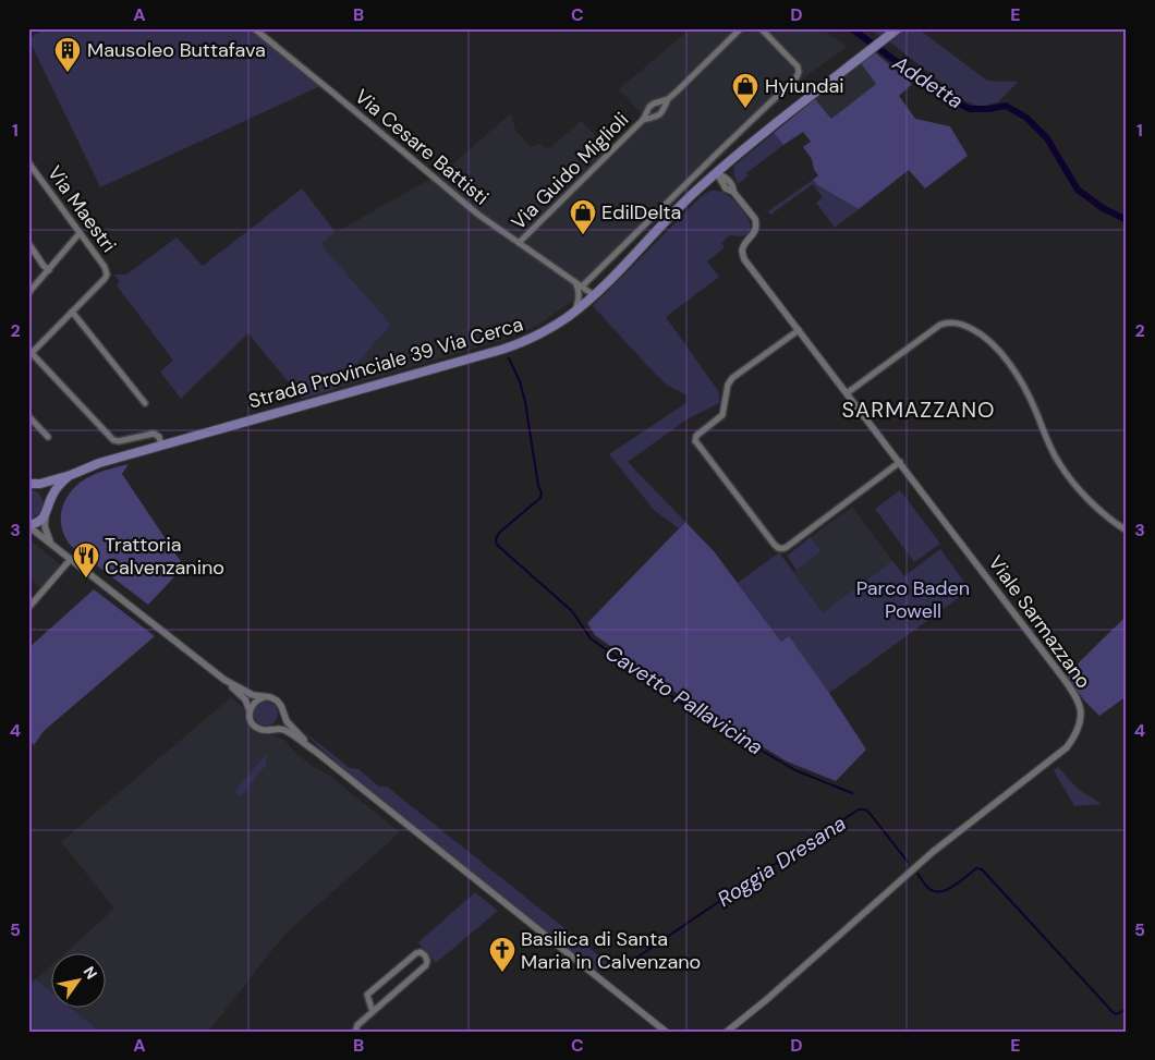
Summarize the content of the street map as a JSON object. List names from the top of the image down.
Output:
{
  "streets": {
    "main road": ["Strada Provinciale 39 Via Cerca"],
    "street": [
      "Via Cesare Battisti",
      "Via Guido Miglioli",
      "Via Maestri",
      "Viale Sarmazzano"
    ]
  },
  "crossings": [
    ["Via Cesare Battisti", "Via Guido Miglioli"],
    ["Via Cesare Battisti", "Strada Provinciale 39 Via Cerca"],
    ["Strada Provinciale 39 Via Cerca", "Viale Sarmazzano"]
  ],
  "districts": ["SARMAZZANO"],
  "water": ["Addetta", "Cavetto Pallavicina", "Roggia Dresana"],
  "parks": ["Parco Baden Powell"],
  "places": {
    "building": ["Mausoleo Buttafava"],
    "shop": ["Hyiundai", "EdilDelta"],
    "restaurant": ["Trattoria Calvenzanino"],
    "church": ["Basilica di Santa Maria in Calvenzano"]
  },
  "north": "top right",
  "grid": {
    "columns": [
      "A",
      "B",
      "C",
      "D",
      "E"
    ],
    "rows": [
      "1",
      "2",
      "3",
      "4",
      "5"
    ]
  }
}
